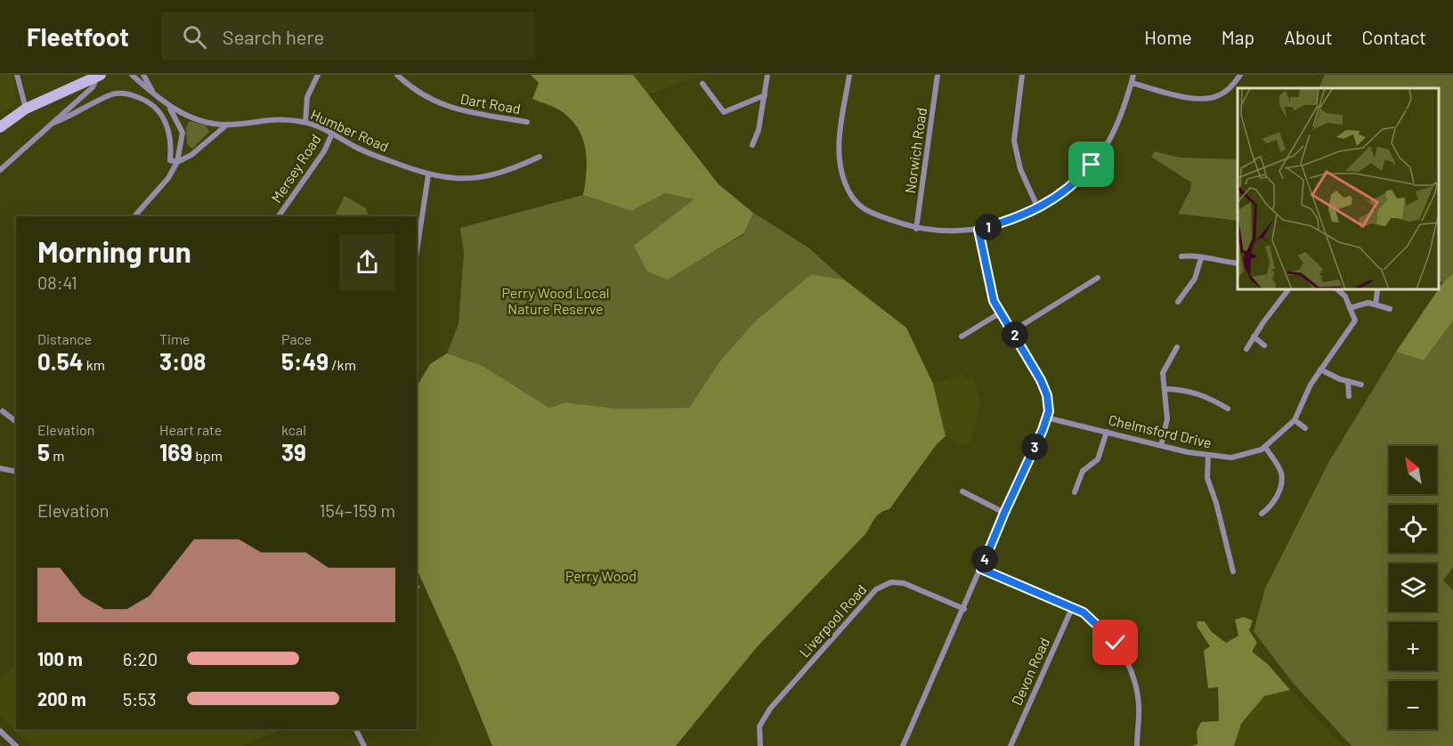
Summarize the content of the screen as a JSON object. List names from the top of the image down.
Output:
{
  "streets": {
    "street": [
      "Dart Road",
      "Humber Road",
      "Norwich Road",
      "Mersey Road",
      "Chelmsford Drive",
      "Liverpool Road",
      "Devon Road"
    ]
  },
  "crossings": [
    ["Humber Road", "Mersey Road"]
  ],
  "parks": ["Perry Wood Local Nature Reserve", "Perry Wood"],
  "north": "top left",
  "page": {
    "header": "Fleetfoot",
    "search": "Search here",
    "nav": [
      "Home",
      "Map",
      "About",
      "Contact"
    ],
    "pins": [
      "1",
      "2",
      "3",
      "4"
    ],
    "heading": ["Morning run", "08:41"],
    "stats": [
      ["Distance", "0.54 km"],
      ["Time", "3:08"],
      ["Pace", "5:49 /km"],
      ["Elevation", "5 m"],
      ["Heart rate", "169 bpm"],
      ["kcal", "39"]
    ],
    "map_buttons": ["+", "−"],
    "chart": ["Elevation", "154–159 m"],
    "list": [
      {
        "name": "100 m",
        "note": "6:20"
      },
      {
        "name": "200 m",
        "note": "5:53"
      }
    ]
  }
}
